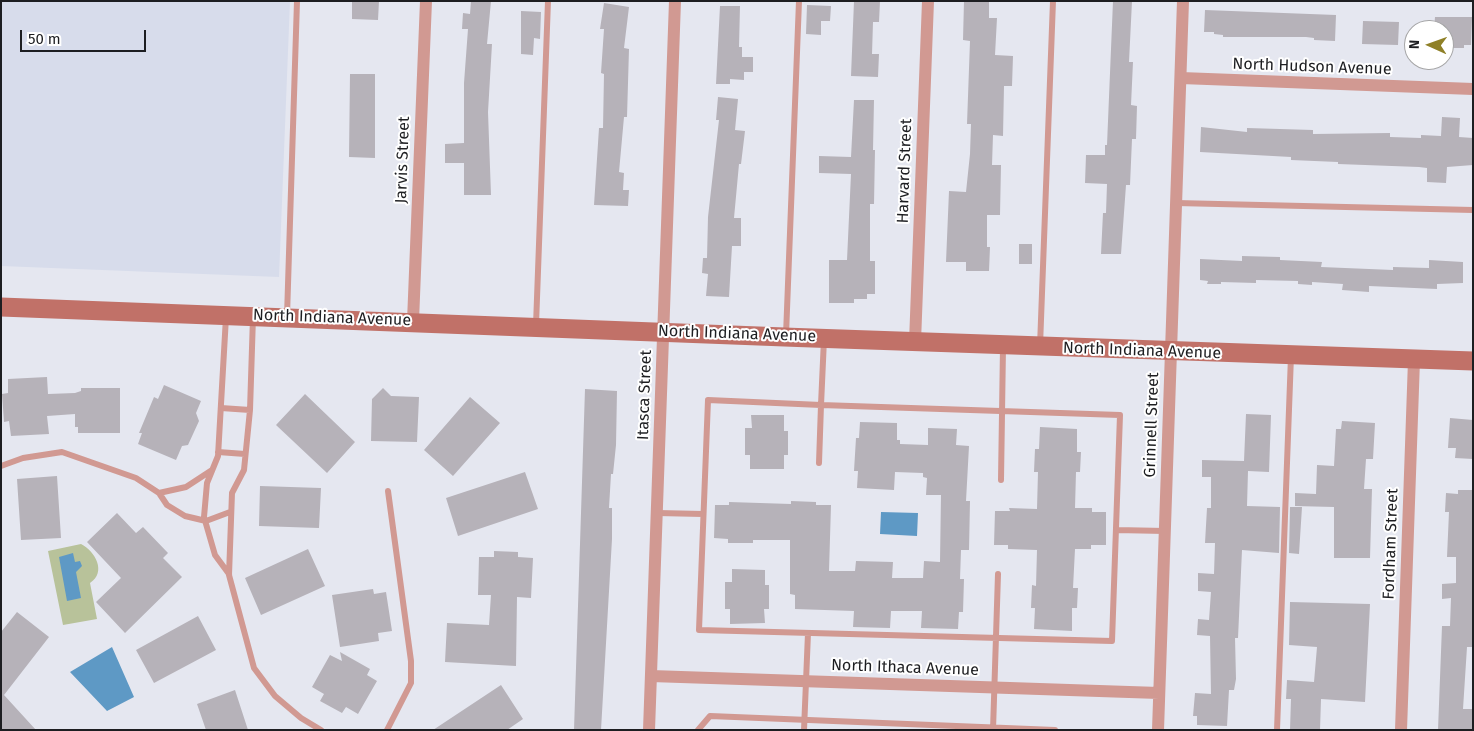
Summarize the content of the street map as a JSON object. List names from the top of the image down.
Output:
{
  "streets": {
    "main road": ["North Indiana Avenue"],
    "street": [
      "North Hudson Avenue",
      "Jarvis Street",
      "Harvard Street",
      "Itasca Street",
      "Grinnell Street",
      "Fordham Street",
      "North Ithaca Avenue"
    ]
  },
  "crossings": [
    ["North Hudson Avenue", "Grinnell Street"],
    ["Jarvis Street", "North Indiana Avenue"],
    ["Harvard Street", "North Indiana Avenue"],
    ["North Indiana Avenue", "Itasca Street"],
    ["North Indiana Avenue", "Grinnell Street"],
    ["North Indiana Avenue", "Fordham Street"],
    ["Itasca Street", "North Ithaca Avenue"],
    ["Grinnell Street", "North Ithaca Avenue"]
  ],
  "scale_bar": "50 m",
  "north": "left"
}
